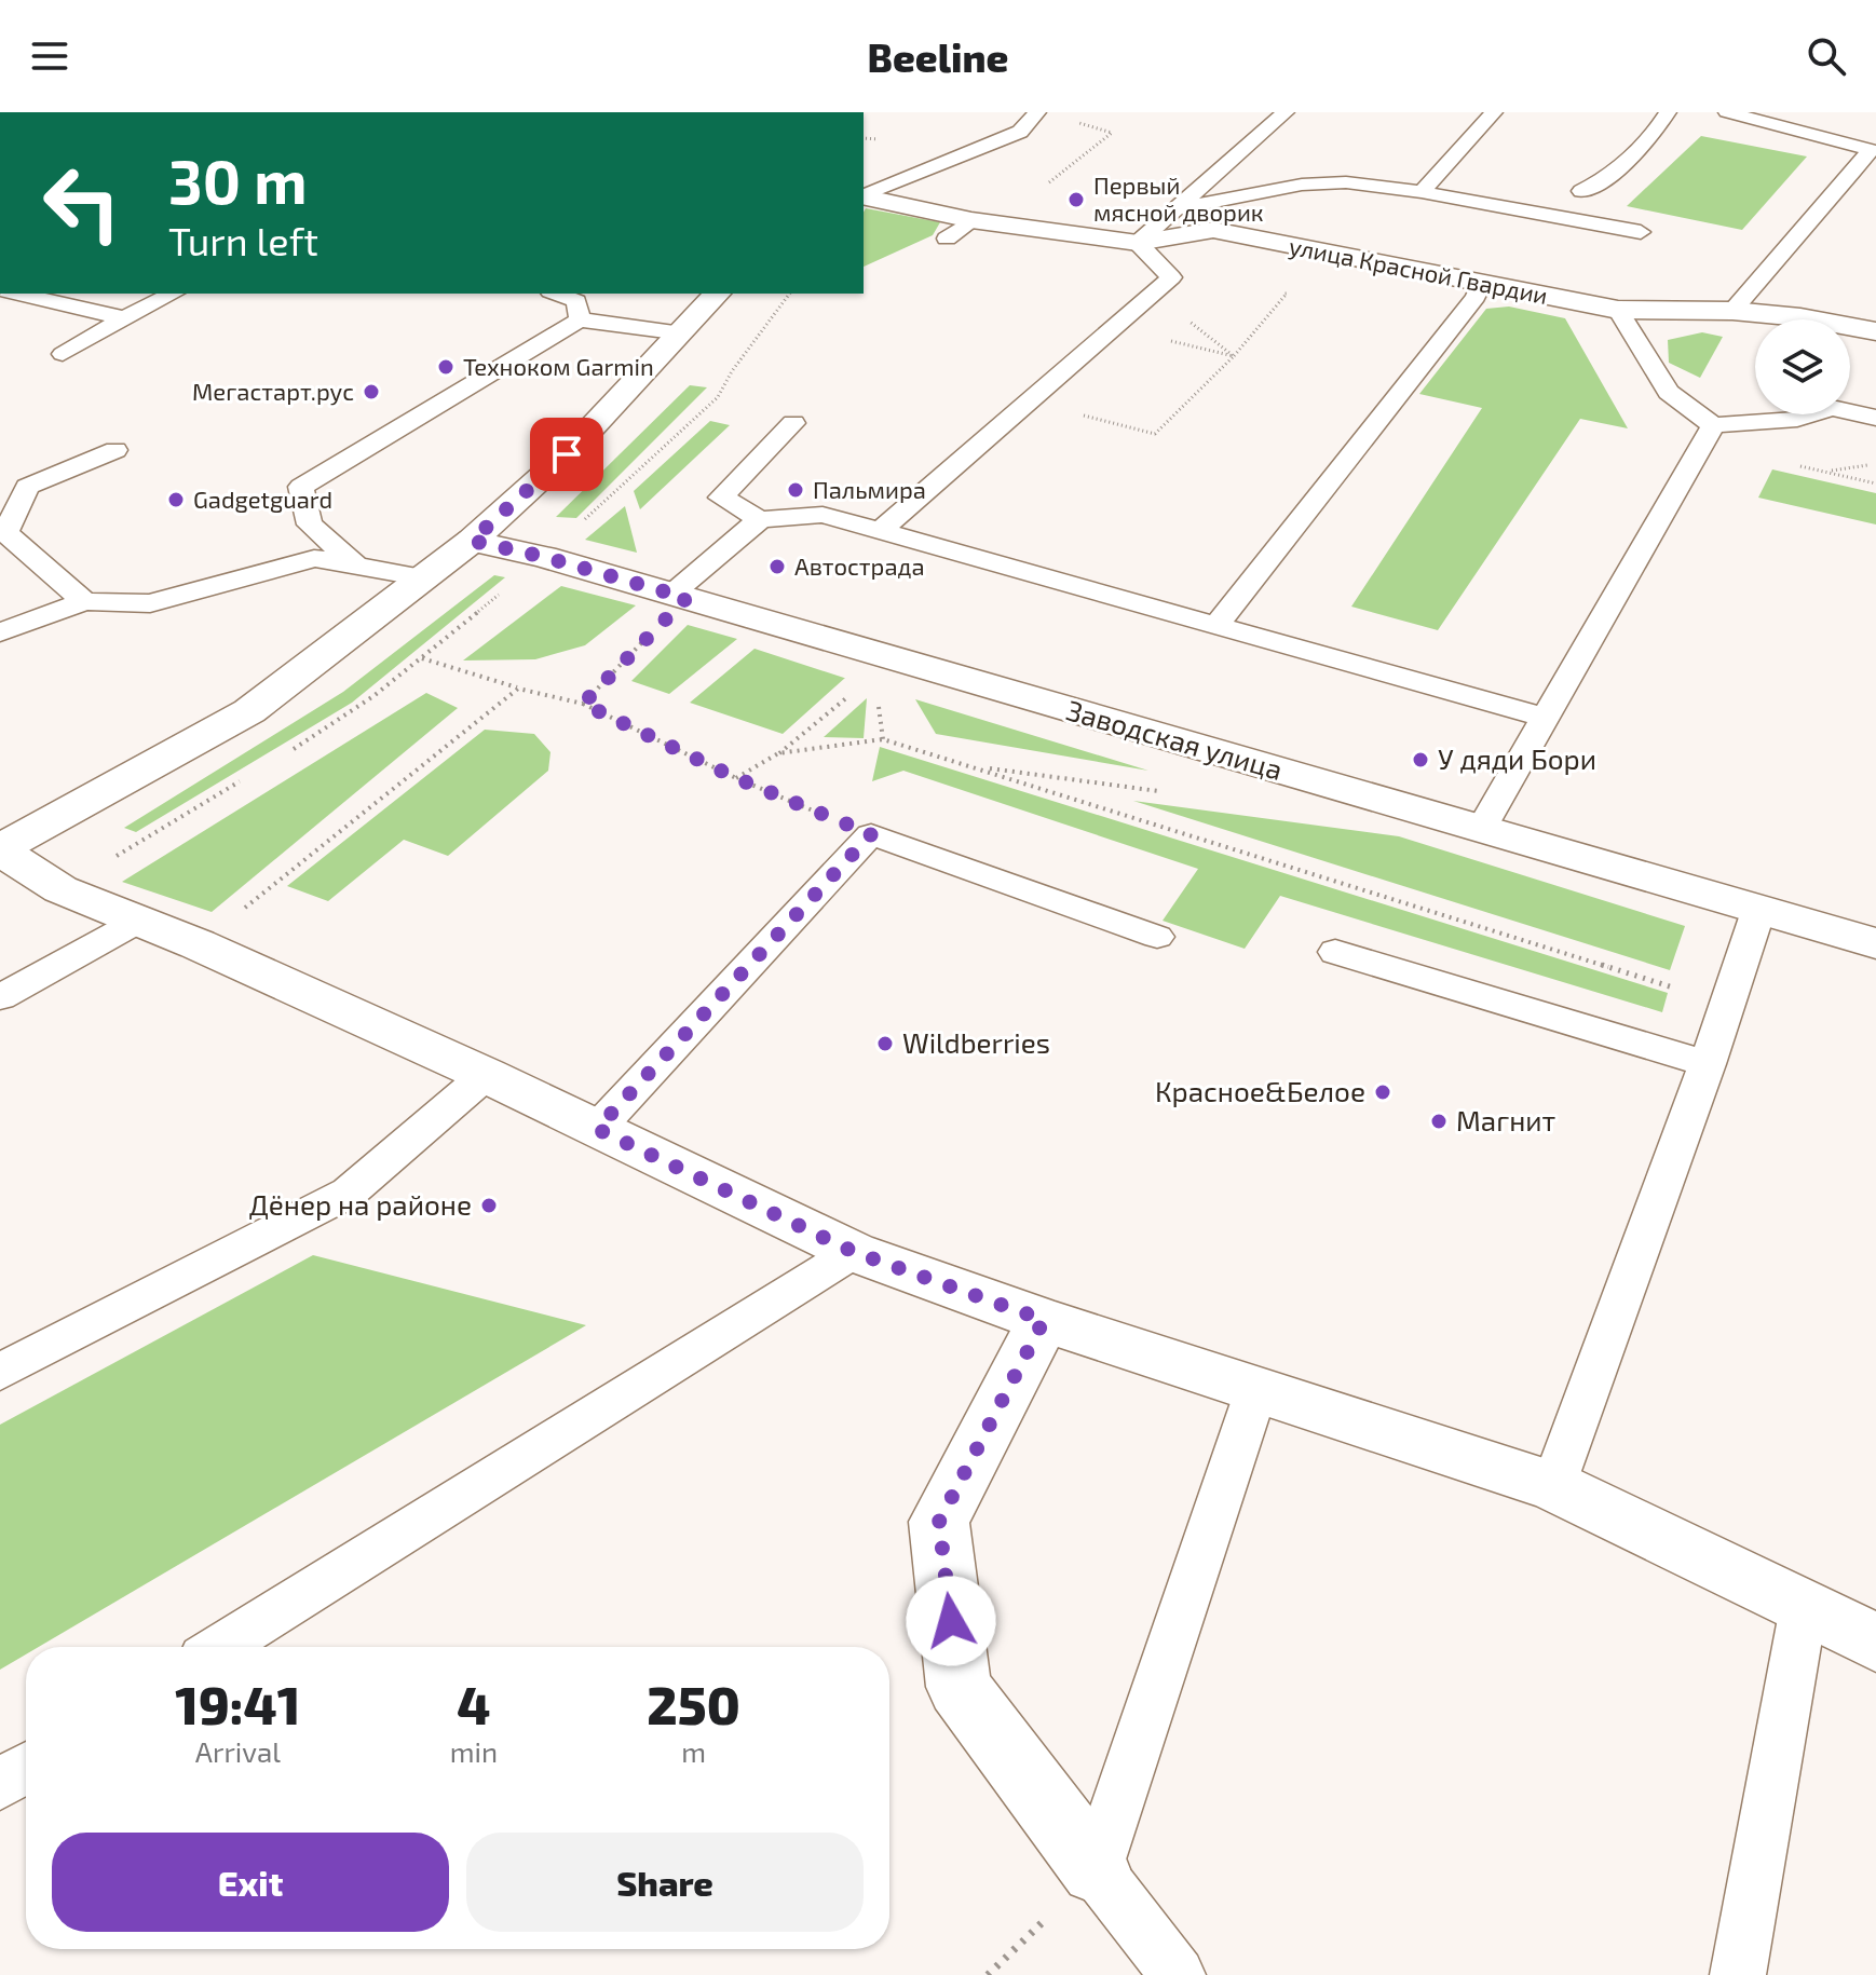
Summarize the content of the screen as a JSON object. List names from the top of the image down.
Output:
{
  "streets": {
    "street": ["улица Красной Гвардии", "Заводская улица"]
  },
  "places": [
    "Первый мясной дворик",
    "Техноком Garmin",
    "Мегастарт.рус",
    "Пальмира",
    "Gadgetguard",
    "Автострада",
    "У дяди Бори",
    "Wildberries",
    "Красное&Белое",
    "Магнит",
    "Дёнер на районе"
  ],
  "page": {
    "header": "Beeline",
    "turn": ["30 m", "Turn left"],
    "eta": [
      "19:41",
      "Arrival",
      "4",
      "min",
      "250",
      "m"
    ],
    "buttons": ["Exit", "Share"]
  }
}
